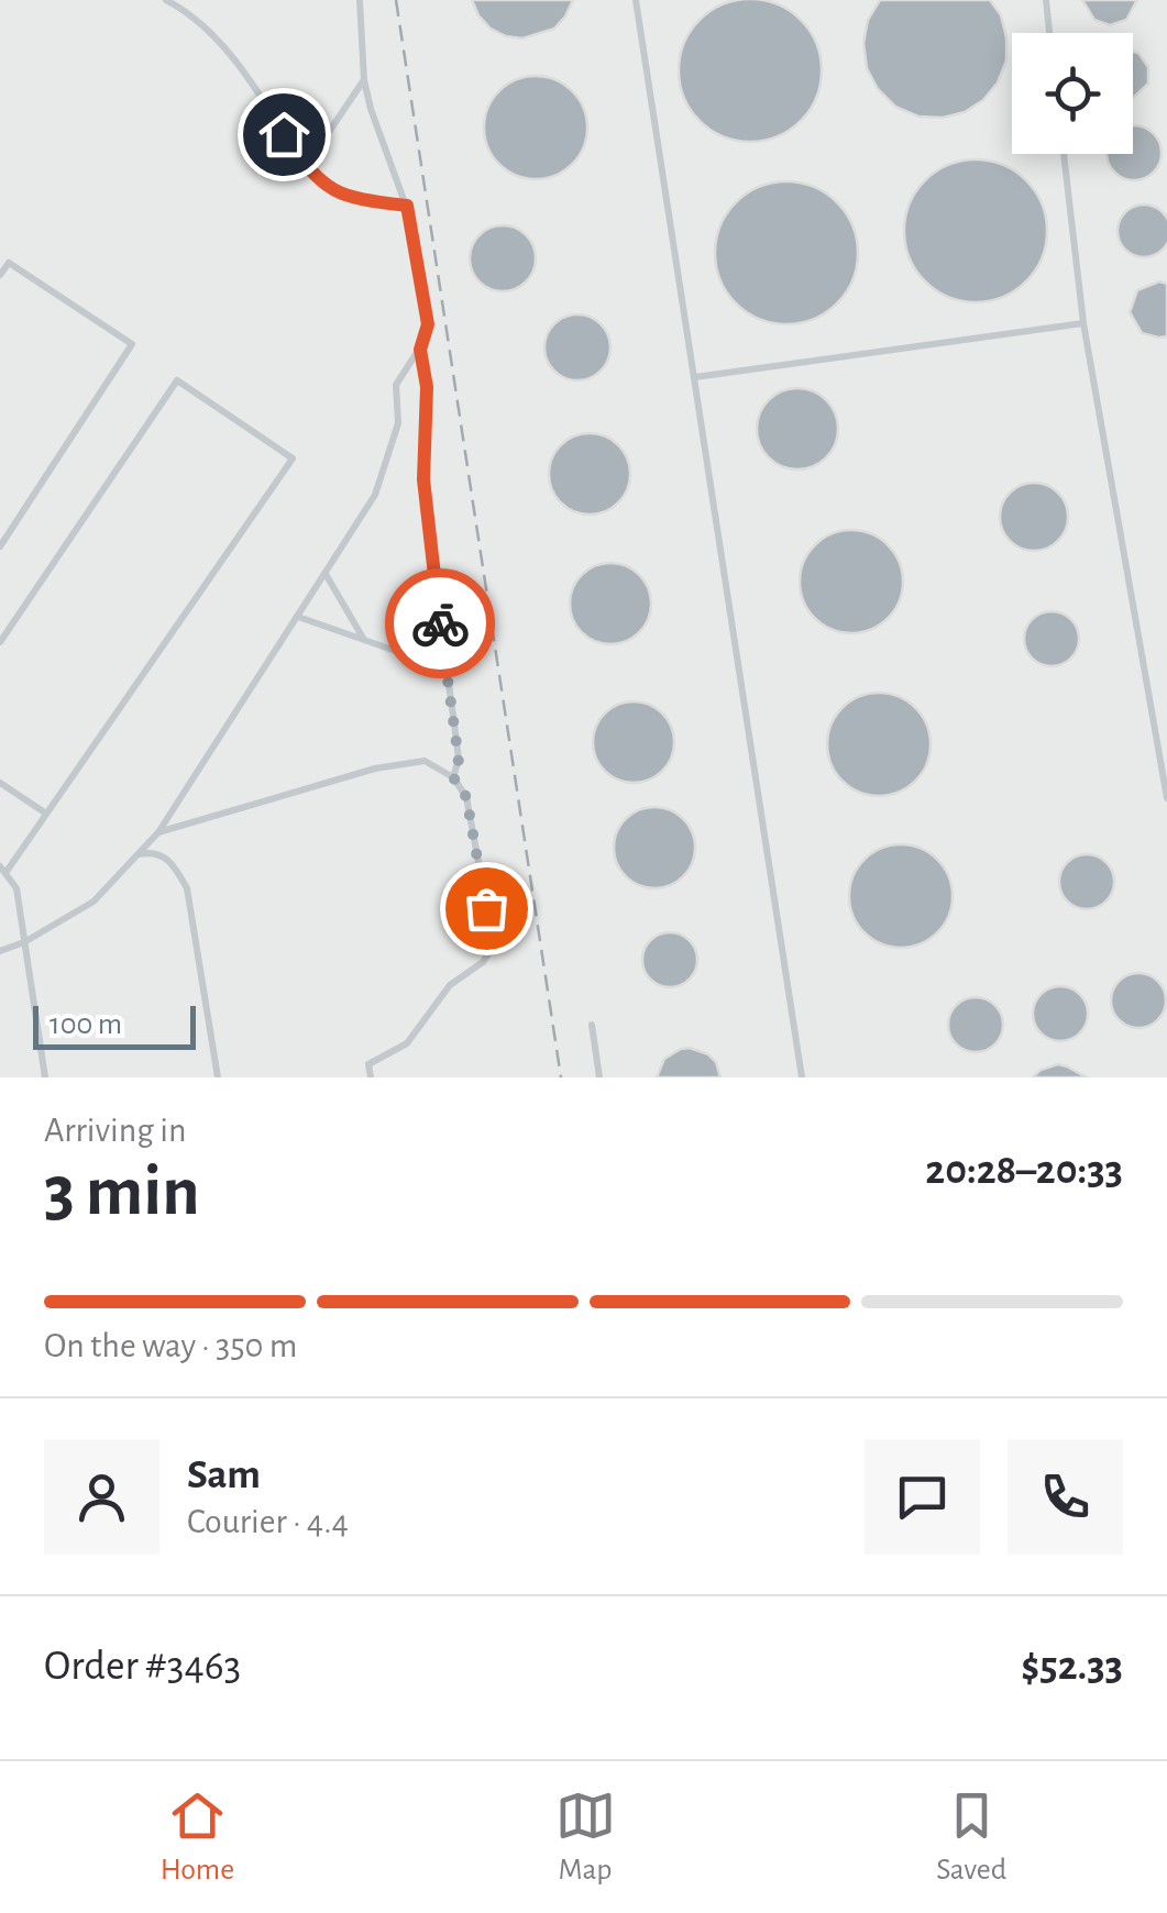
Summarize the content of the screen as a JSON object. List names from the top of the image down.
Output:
{
  "scale_bar": "100 m",
  "page": {
    "scale": "100 m",
    "heading": ["3 min", "Arriving in", "20:28–20:33"],
    "panel": [
      "Sam",
      "Courier · 4.4",
      "Order #3463",
      "$52.33"
    ],
    "bar": "On the way · 350 m",
    "tabs": ["Home", "Map", "Saved"]
  }
}
